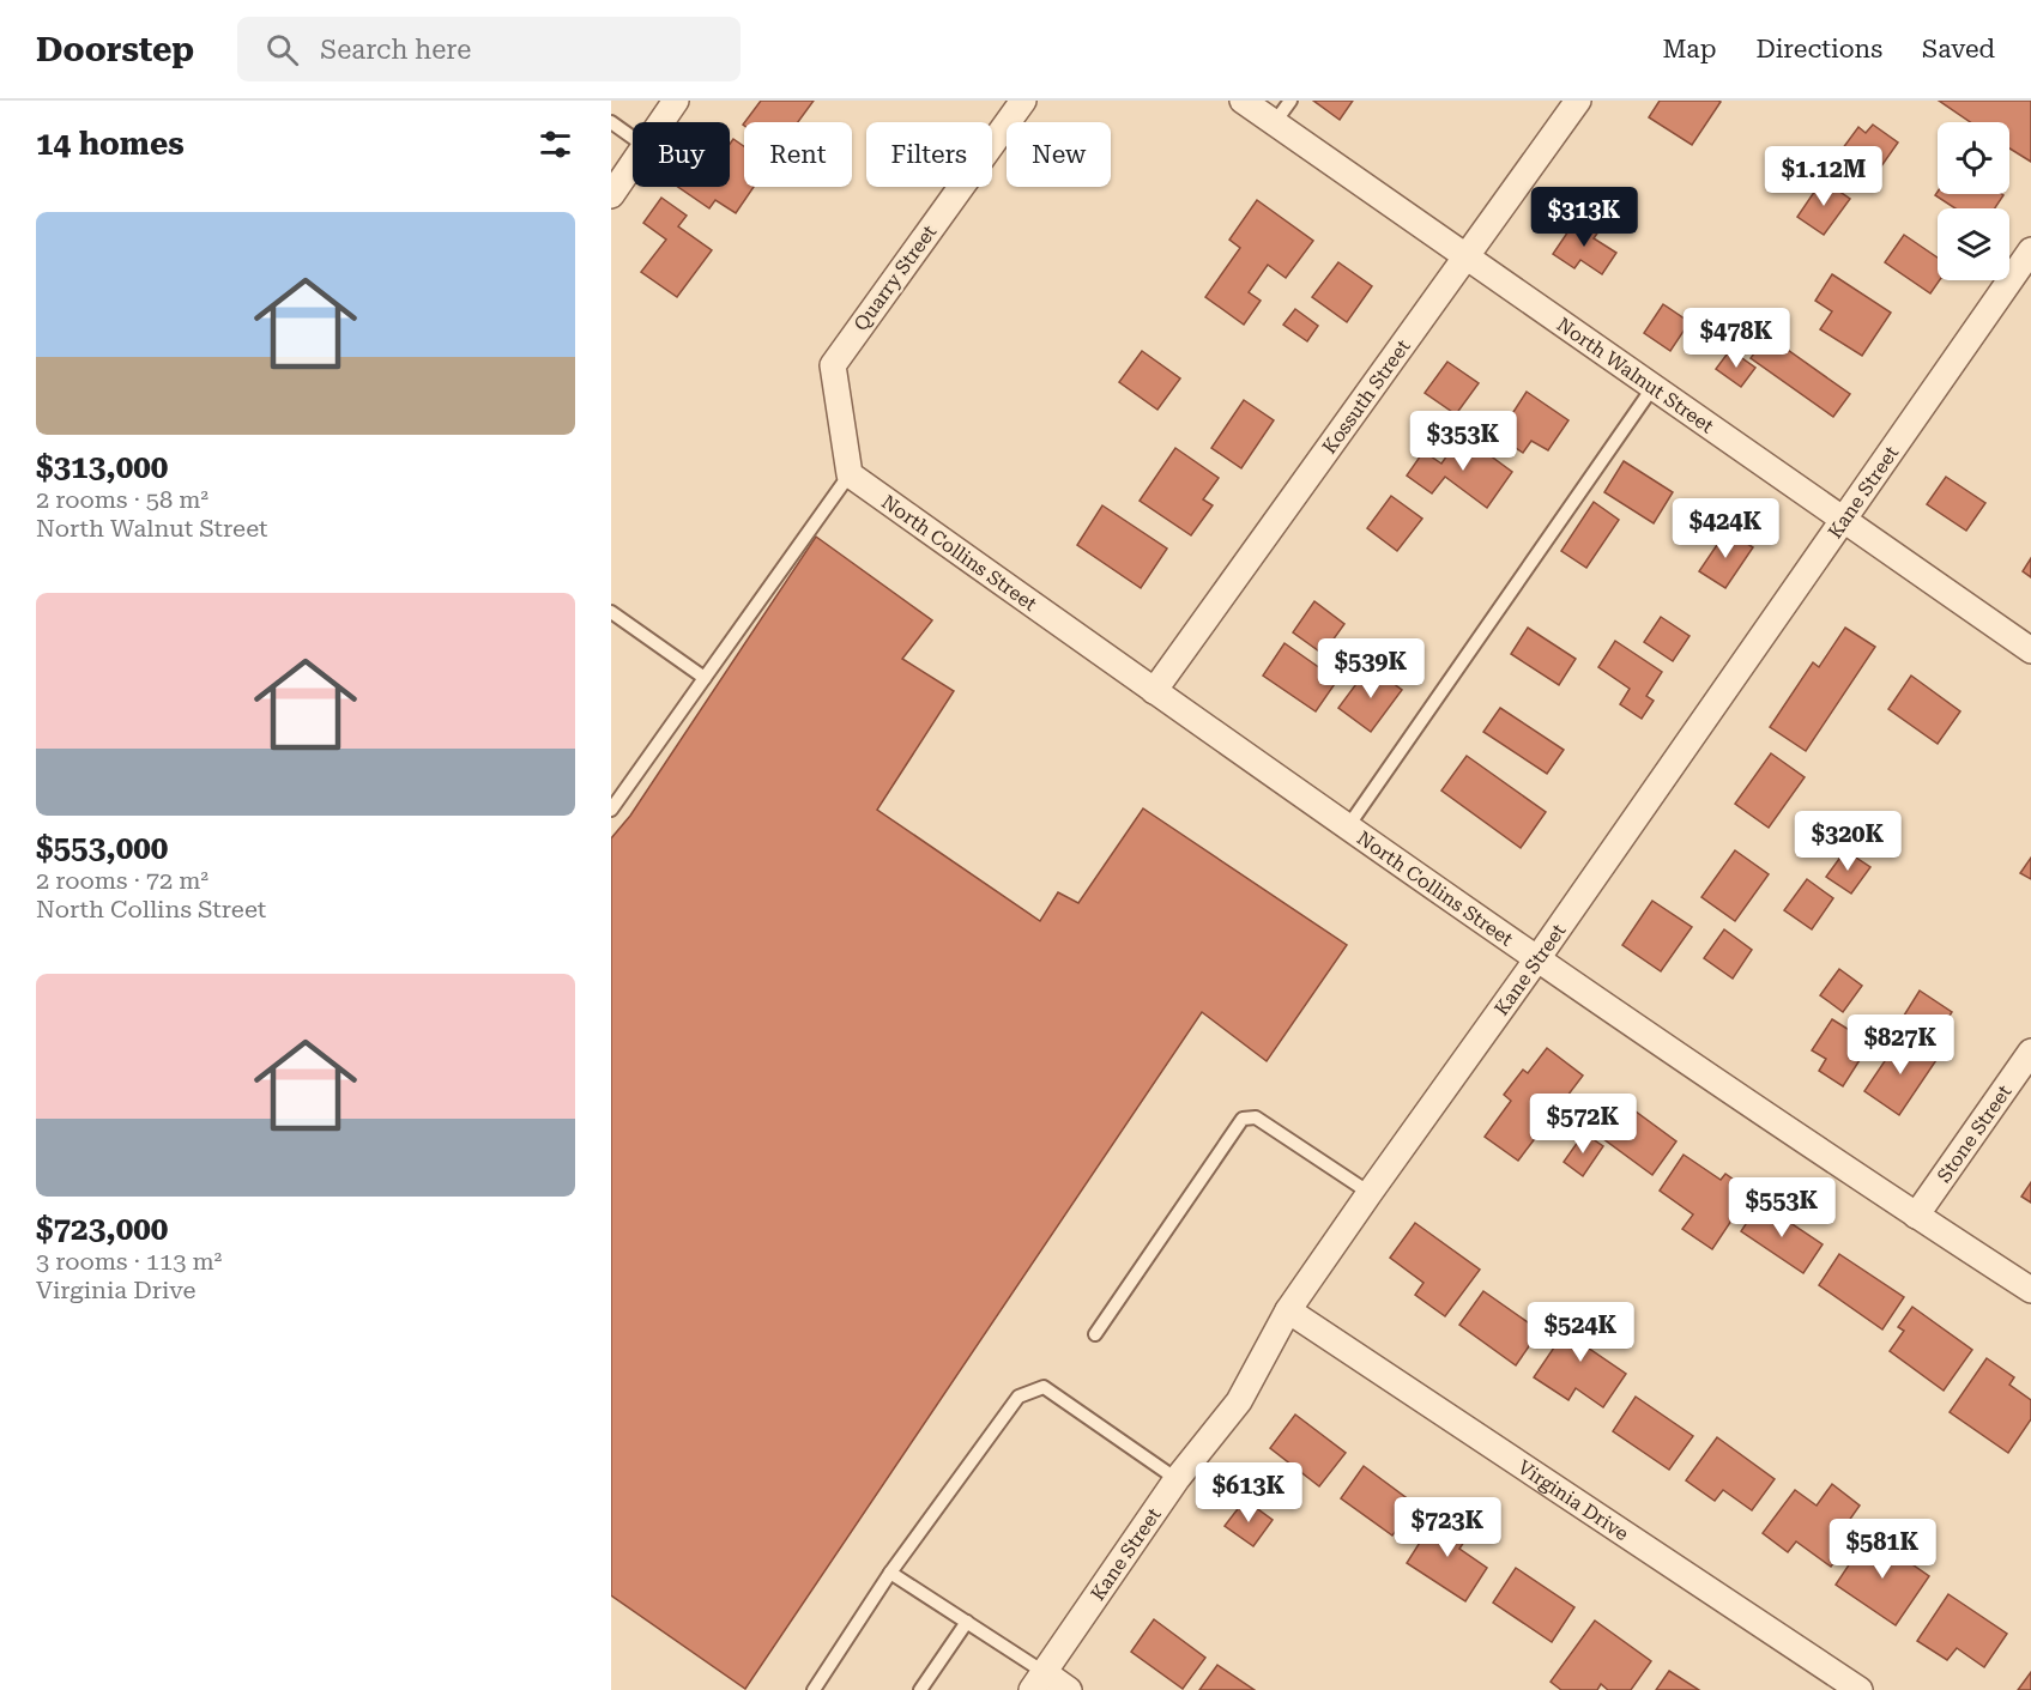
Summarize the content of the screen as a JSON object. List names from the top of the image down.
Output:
{
  "streets": {
    "street": [
      "Quarry Street",
      "North Walnut Street",
      "Kossuth Street",
      "Kane Street",
      "North Collins Street",
      "Stone Street",
      "Virginia Drive"
    ]
  },
  "crossings": [
    ["Quarry Street", "North Collins Street"],
    ["North Walnut Street", "Kossuth Street"],
    ["North Walnut Street", "Kane Street"],
    ["Kossuth Street", "North Collins Street"],
    ["Kane Street", "North Collins Street"],
    ["Kane Street", "Virginia Drive"],
    ["North Collins Street", "Stone Street"]
  ],
  "page": {
    "header": "Doorstep",
    "search": "Search here",
    "nav": ["Map", "Directions", "Saved"],
    "heading": "14 homes",
    "chip": [
      "Buy",
      "Rent",
      "Filters",
      "New"
    ],
    "price": [
      "$1.12M",
      "$313K",
      "$478K",
      "$353K",
      "$424K",
      "$539K",
      "$320K",
      "$827K",
      "$572K",
      "$553K",
      "$524K",
      "$613K",
      "$723K",
      "$581K"
    ],
    "list": [
      {
        "name": "$313,000",
        "note": "2 rooms · 58 m² · North Walnut Street"
      },
      {
        "name": "$553,000",
        "note": "2 rooms · 72 m² · North Collins Street"
      },
      {
        "name": "$723,000",
        "note": "3 rooms · 113 m² · Virginia Drive"
      }
    ]
  }
}
